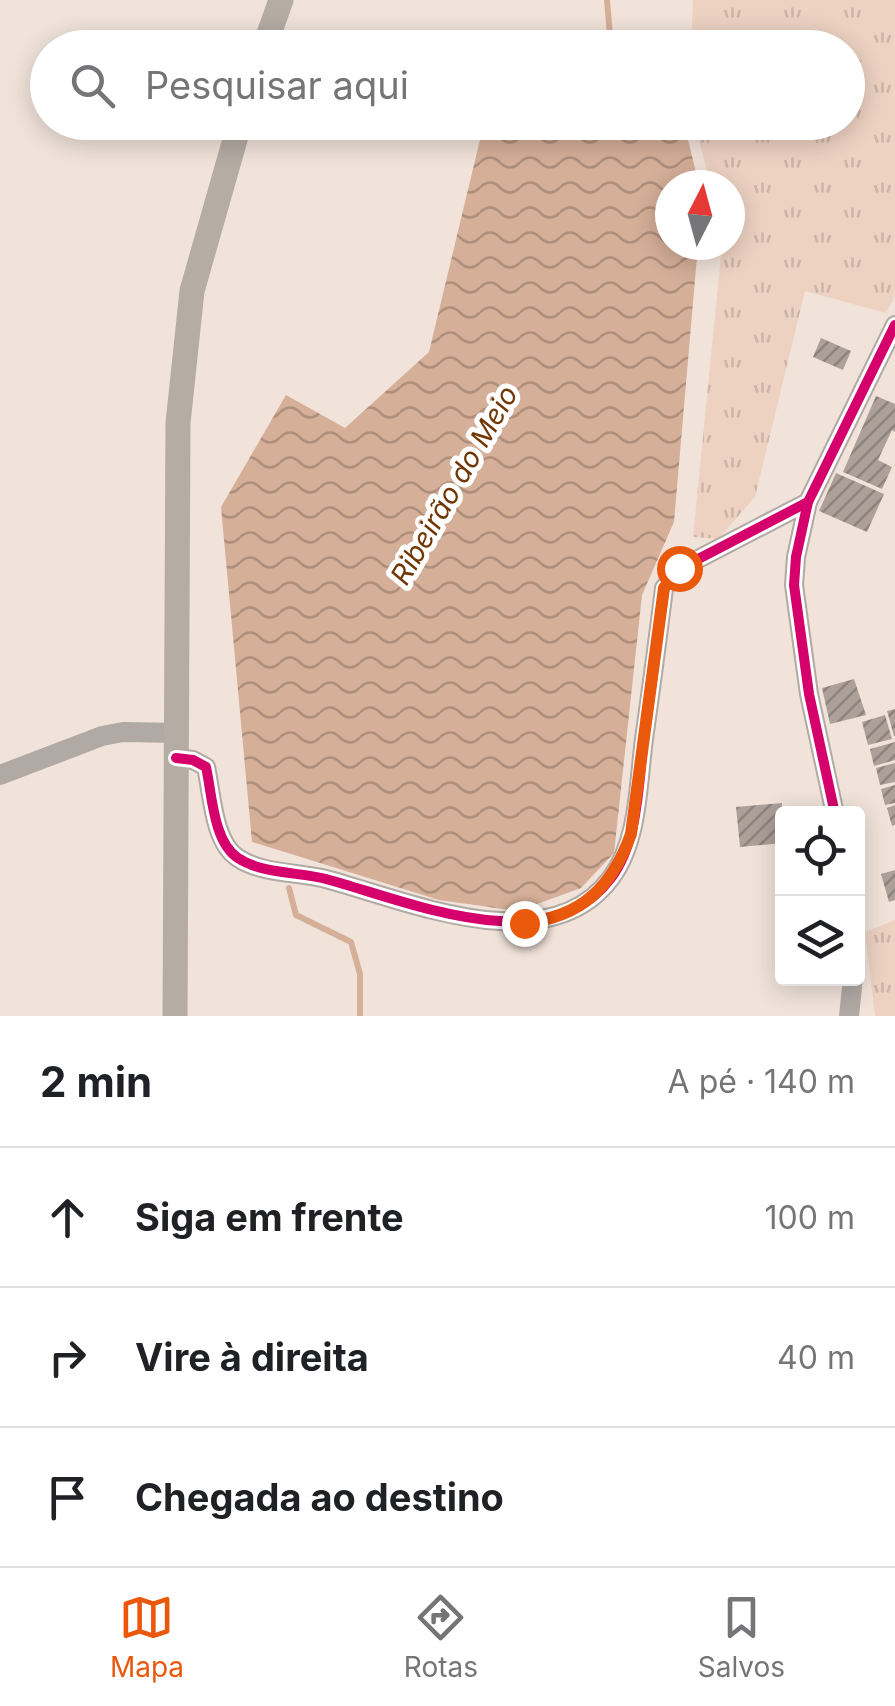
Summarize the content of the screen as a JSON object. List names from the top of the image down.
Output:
{
  "water": ["Ribeirão do Meio"],
  "north": "top",
  "page": {
    "search": "Pesquisar aqui",
    "heading": ["2 min", "A pé · 140 m"],
    "list": [
      ["Siga em frente", "100 m"],
      ["Vire à direita", "40 m"],
      "Chegada ao destino"
    ],
    "nav": ["Mapa", "Rotas", "Salvos"]
  }
}
